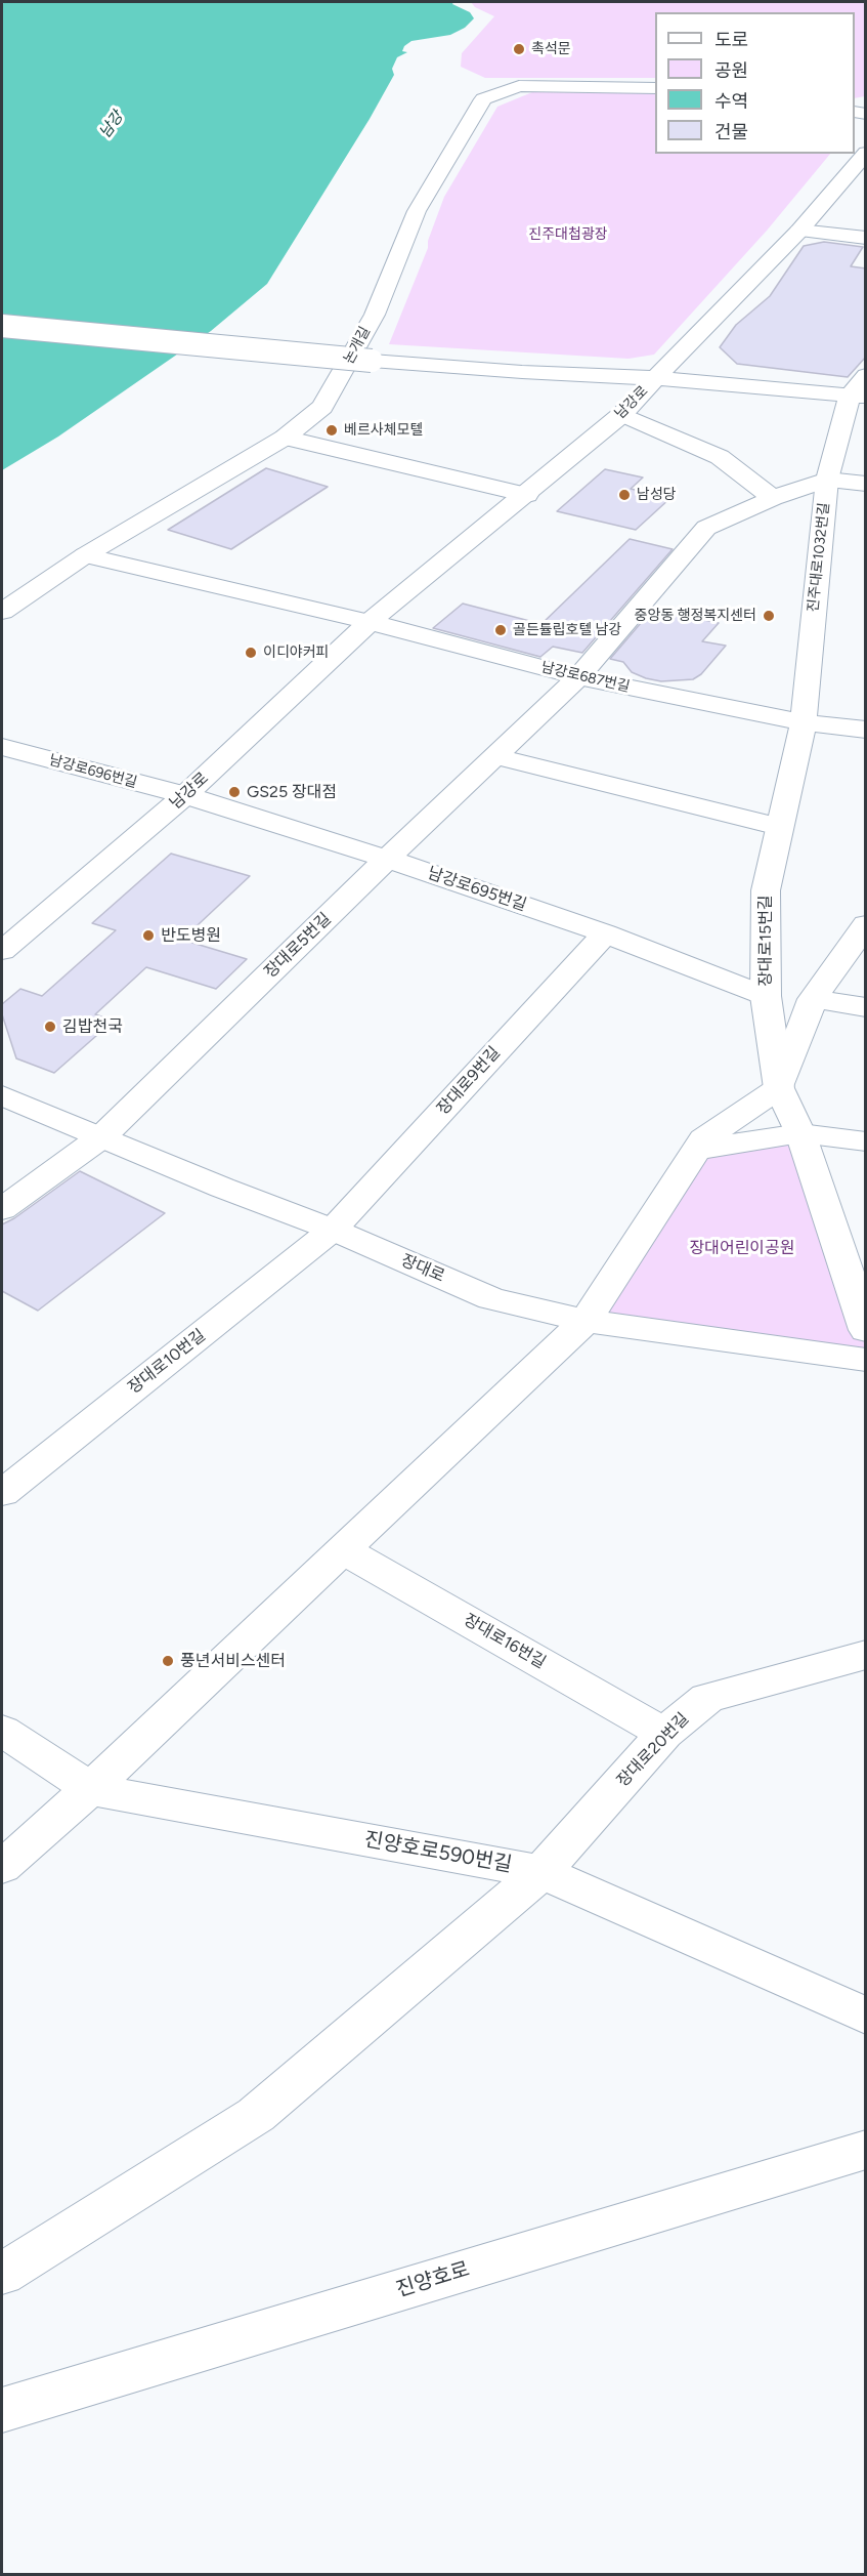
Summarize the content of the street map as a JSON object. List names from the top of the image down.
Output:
{
  "streets": {
    "street": [
      "논개길",
      "남강로",
      "진주대로1032번길",
      "남강로687번길",
      "남강로696번길",
      "남강로695번길",
      "장대로15번길",
      "장대로5번길",
      "장대로9번길",
      "장대로",
      "장대로10번길",
      "장대로16번길",
      "장대로20번길",
      "진양호로590번길",
      "진양호로"
    ]
  },
  "crossings": [
    ["남강로", "남강로687번길"],
    ["남강로", "남강로696번길"],
    ["남강로", "남강로695번길"],
    ["진주대로1032번길", "남강로687번길"],
    ["진주대로1032번길", "장대로15번길"],
    ["진주대로1032번길", "장대로5번길"],
    ["남강로687번길", "장대로15번길"],
    ["남강로687번길", "장대로5번길"],
    ["남강로696번길", "남강로695번길"],
    ["남강로695번길", "장대로15번길"],
    ["남강로695번길", "장대로5번길"],
    ["남강로695번길", "장대로9번길"],
    ["장대로5번길", "장대로"],
    ["장대로9번길", "장대로"],
    ["장대로9번길", "장대로10번길"],
    ["장대로", "장대로10번길"],
    ["장대로16번길", "장대로20번길"],
    ["장대로20번길", "진양호로590번길"]
  ],
  "water": ["남강"],
  "parks": ["진주대첩광장", "장대어린이공원"],
  "places": [
    "촉석문",
    "베르사체모텔",
    "남성당",
    "중앙동 행정복지센터",
    "골든튤립호텔 남강",
    "이디야커피",
    "GS25 장대점",
    "반도병원",
    "김밥천국",
    "풍년서비스센터"
  ],
  "legend": [
    "도로",
    "공원",
    "수역",
    "건물"
  ]
}
